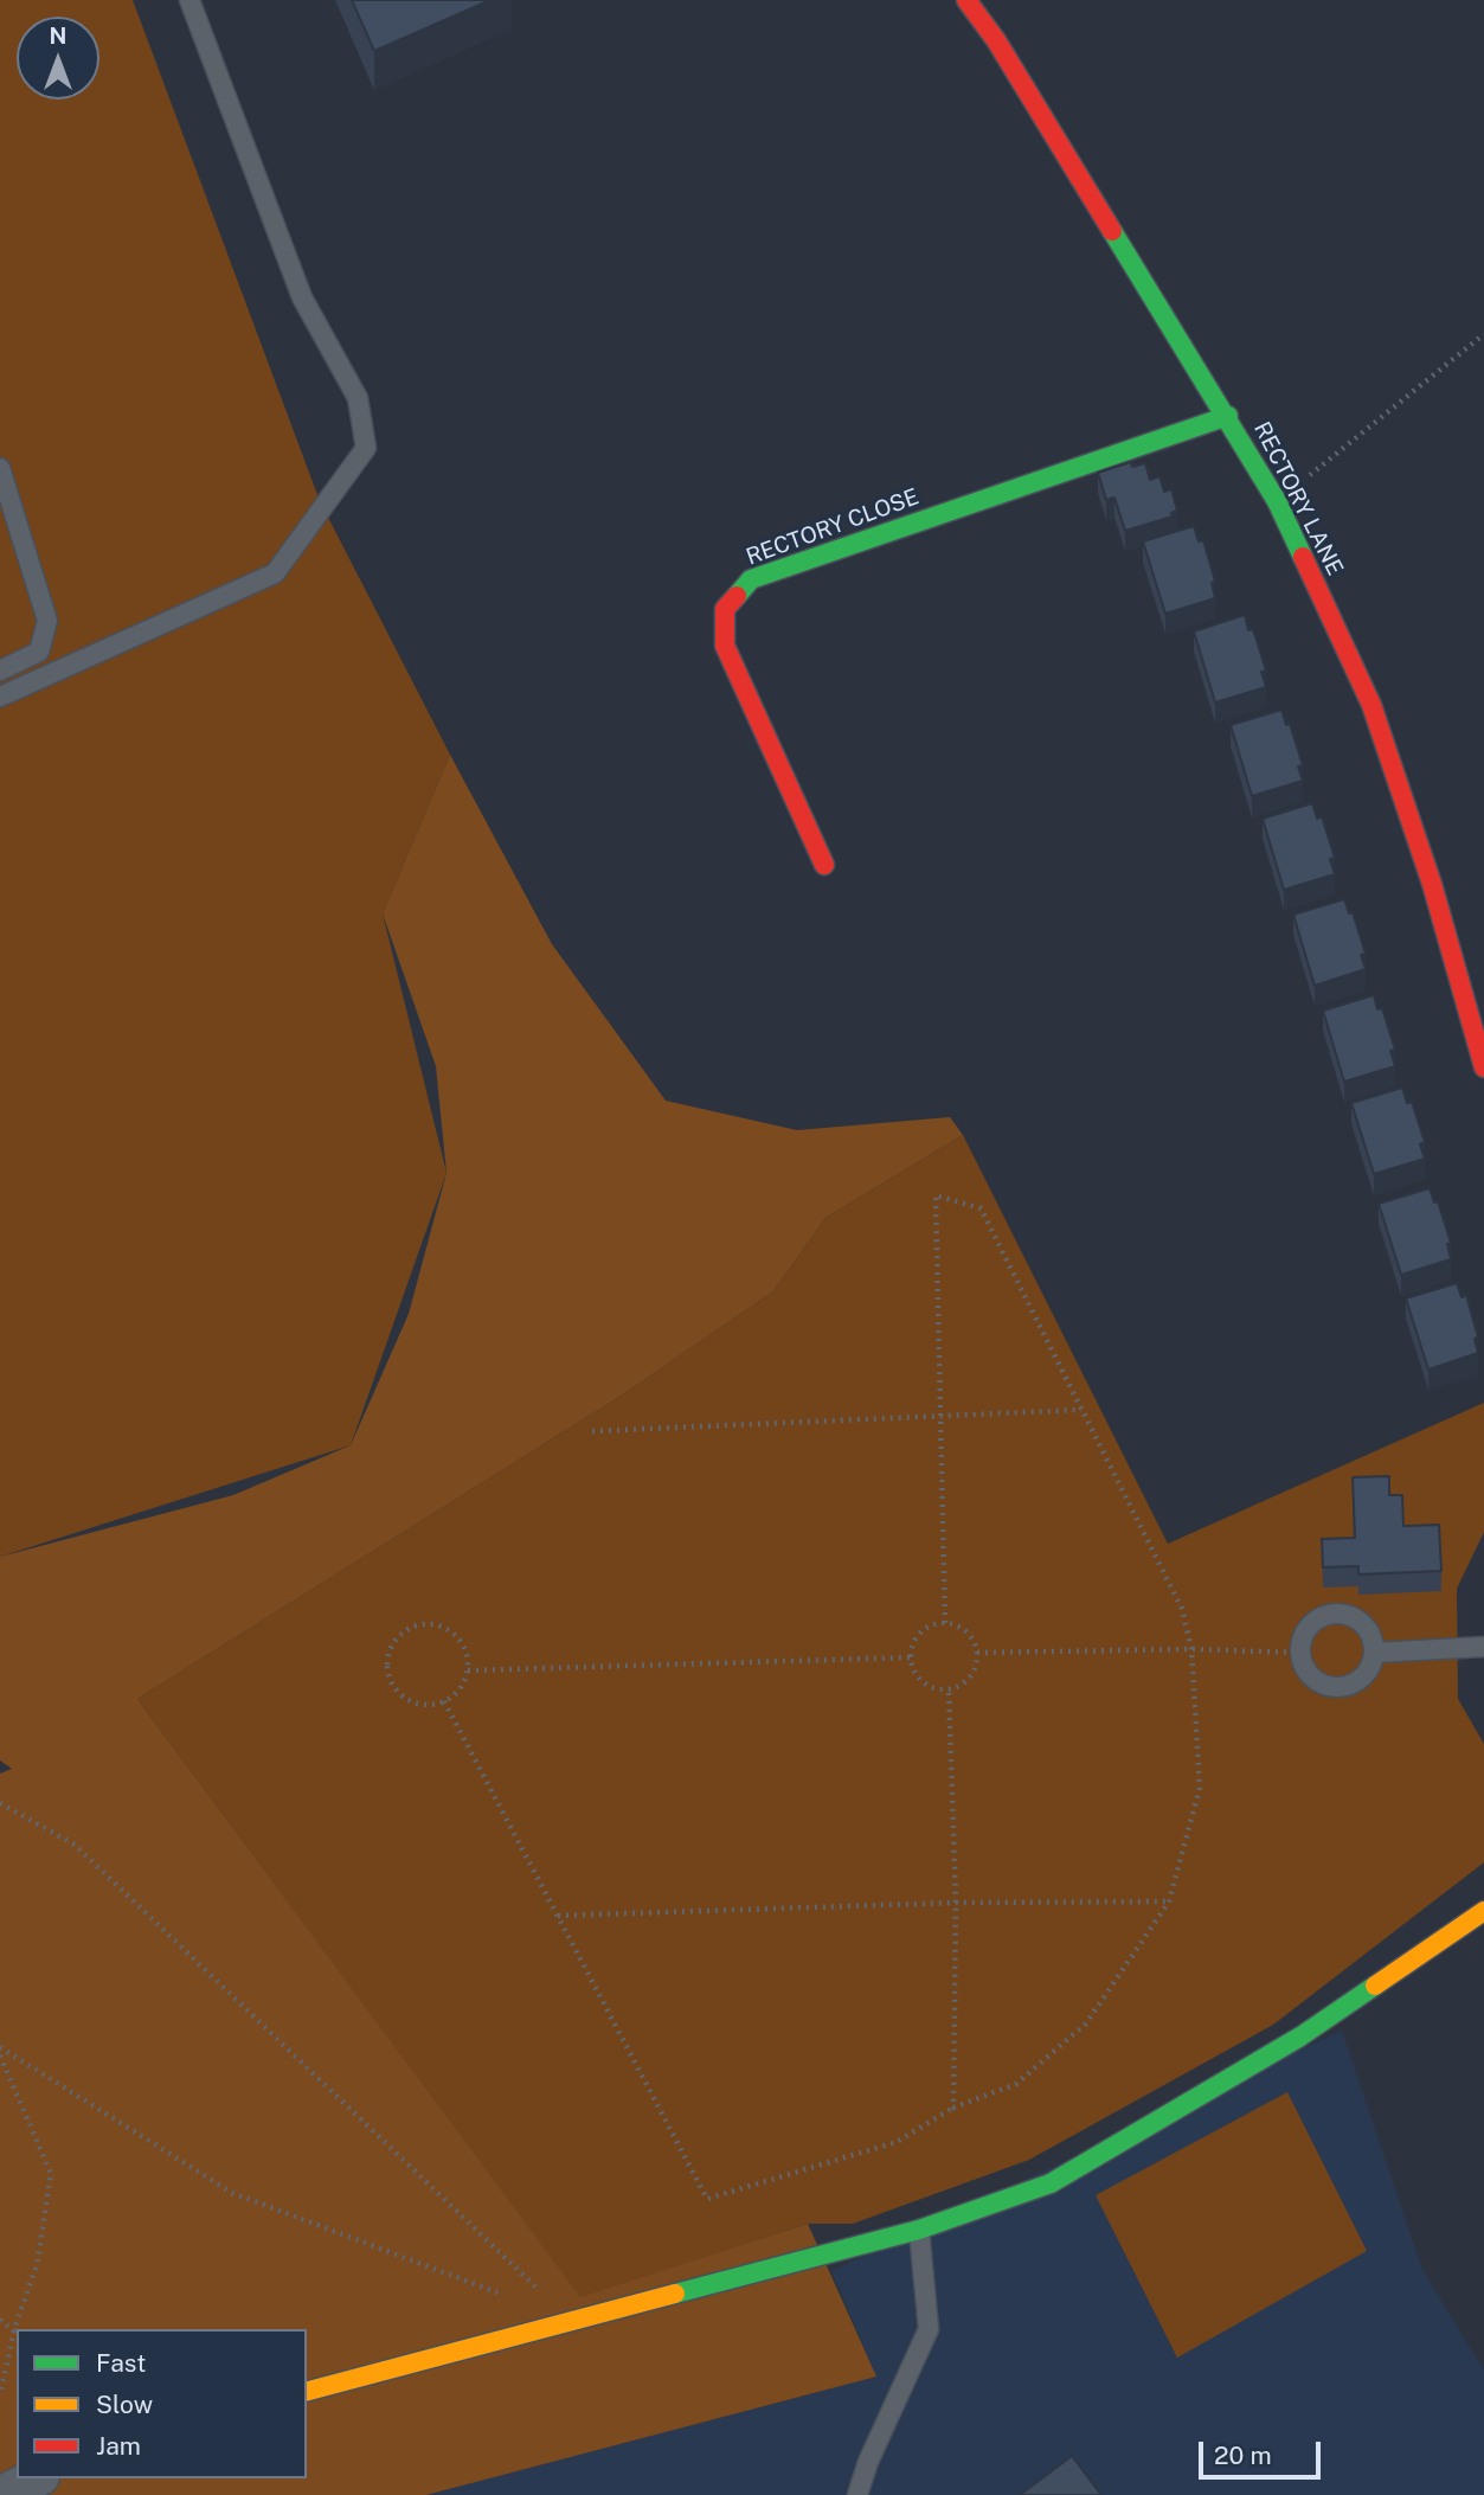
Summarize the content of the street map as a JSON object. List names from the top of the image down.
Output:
{
  "streets": {
    "street": ["RECTORY LANE", "RECTORY CLOSE"]
  },
  "crossings": [
    ["RECTORY LANE", "RECTORY CLOSE"]
  ],
  "legend": ["Fast", "Slow", "Jam"],
  "scale_bar": "20 m",
  "north": "top"
}
